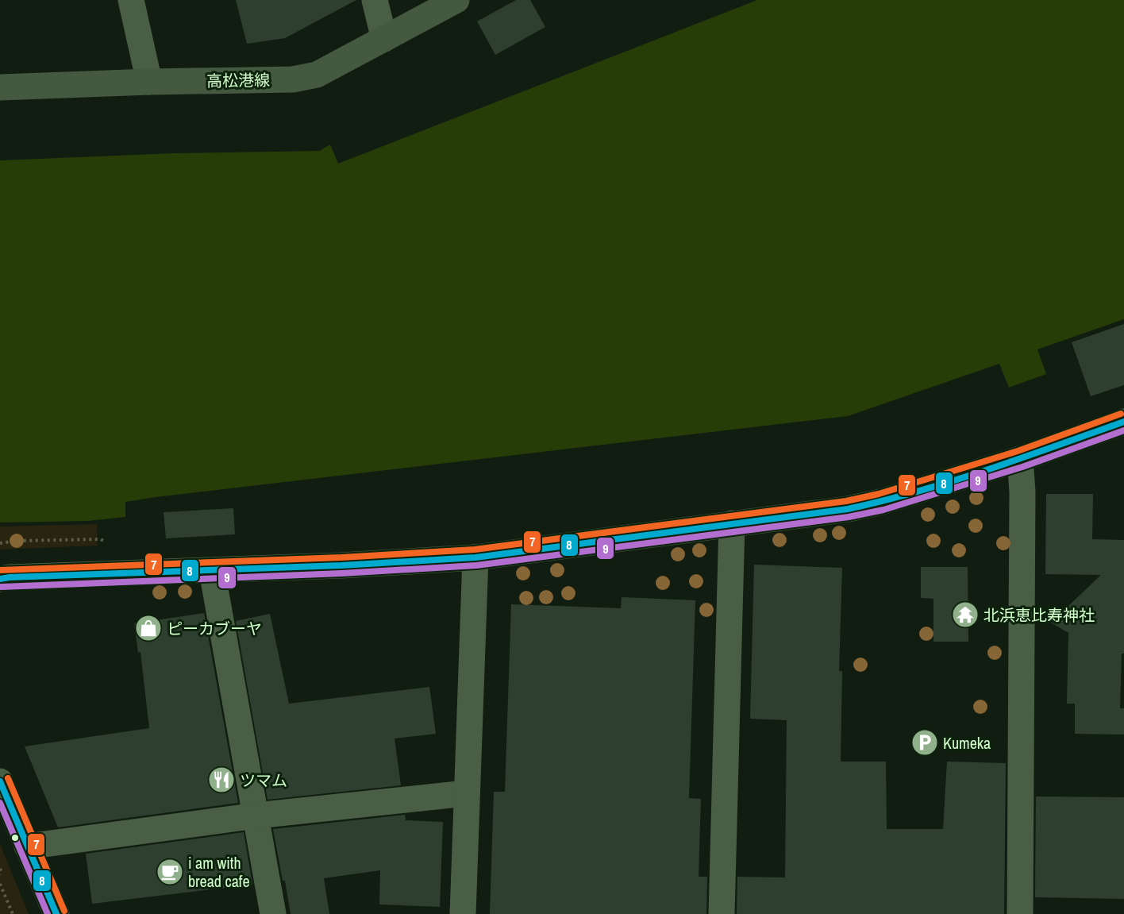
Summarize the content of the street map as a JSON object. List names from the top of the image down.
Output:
{
  "streets": {
    "main road": ["高松港線"]
  },
  "places": {
    "temple": ["北浜恵比寿神社"],
    "shop": ["ピーカブーヤ"],
    "parking": ["Kumeka"],
    "restaurant": ["ツマム"],
    "cafe": ["i am with bread cafe"]
  },
  "lines": ["transit line 7", "transit line 8", "transit line 9"]
}
